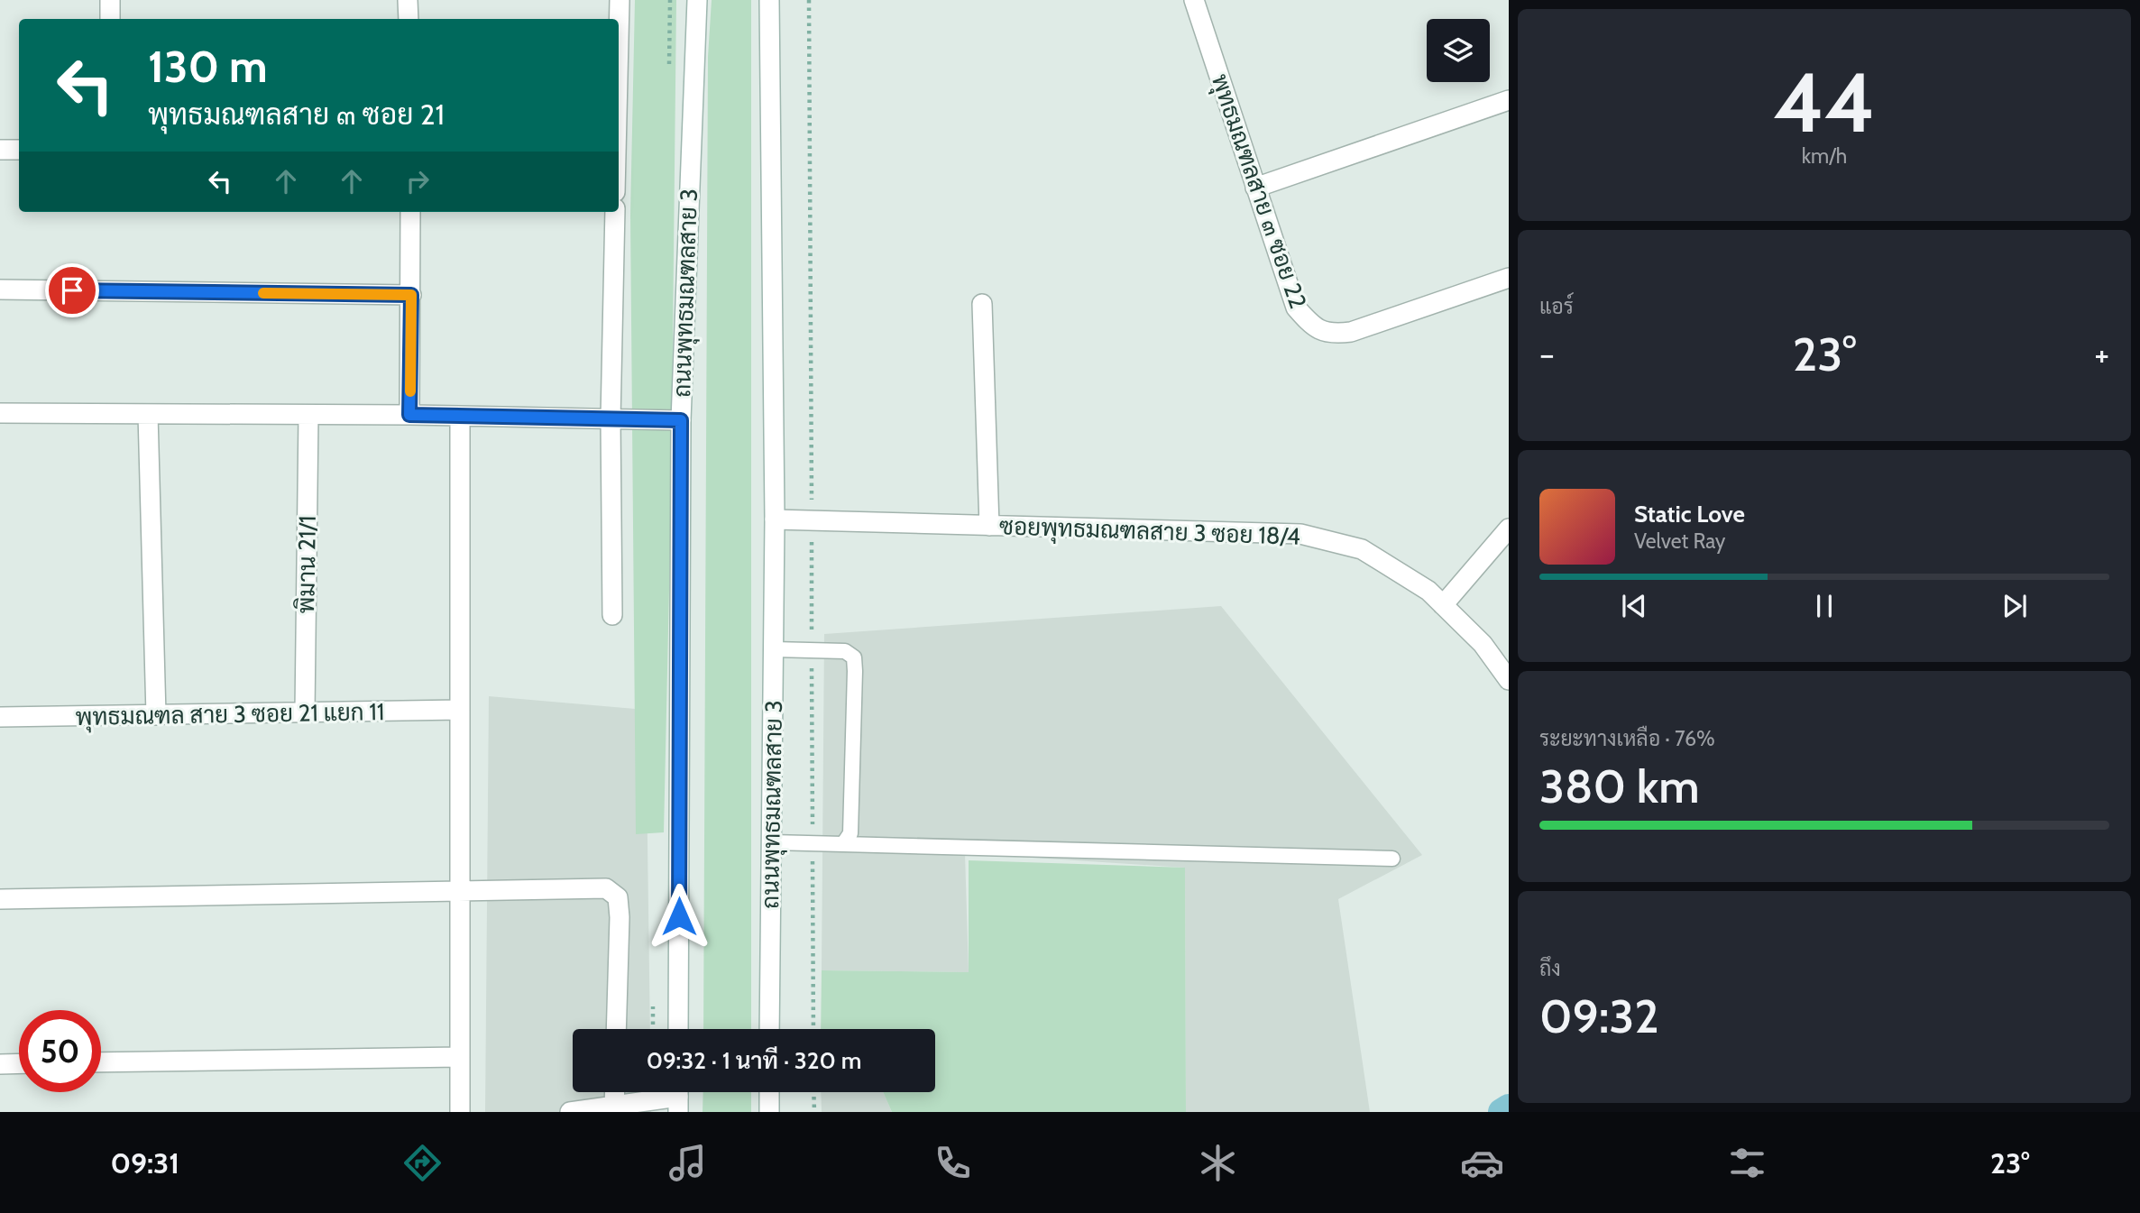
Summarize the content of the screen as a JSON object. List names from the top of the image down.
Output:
{
  "streets": {
    "street": [
      "พุทธมณฑลสาย ๓ ซอย 22",
      "ถนนพุทธมณฑลสาย 3",
      "ซอยพุทธมณฑลสาย 3 ซอย 18/4",
      "พิมาน 21/1",
      "พุทธมณฑล สาย 3 ซอย 21 แยก 11"
    ]
  },
  "crossings": [
    ["ถนนพุทธมณฑลสาย 3", "ซอยพุทธมณฑลสาย 3 ซอย 18/4"],
    ["พิมาน 21/1", "พุทธมณฑล สาย 3 ซอย 21 แยก 11"]
  ],
  "page": {
    "tile": [
      ["44", "km/h"],
      "แอร์",
      ["ระยะทางเหลือ · 76%", "380 km"],
      ["ถึง", "09:32"]
    ],
    "turn": ["130 m", "พุทธมณฑลสาย ๓ ซอย 21"],
    "heat": ["−", "23°", "+"],
    "song": ["Static Love", "Velvet Ray"],
    "limit": "50",
    "trip": "09:32 · 1 นาที · 320 m",
    "tabs": ["09:31", "23°"]
  }
}
